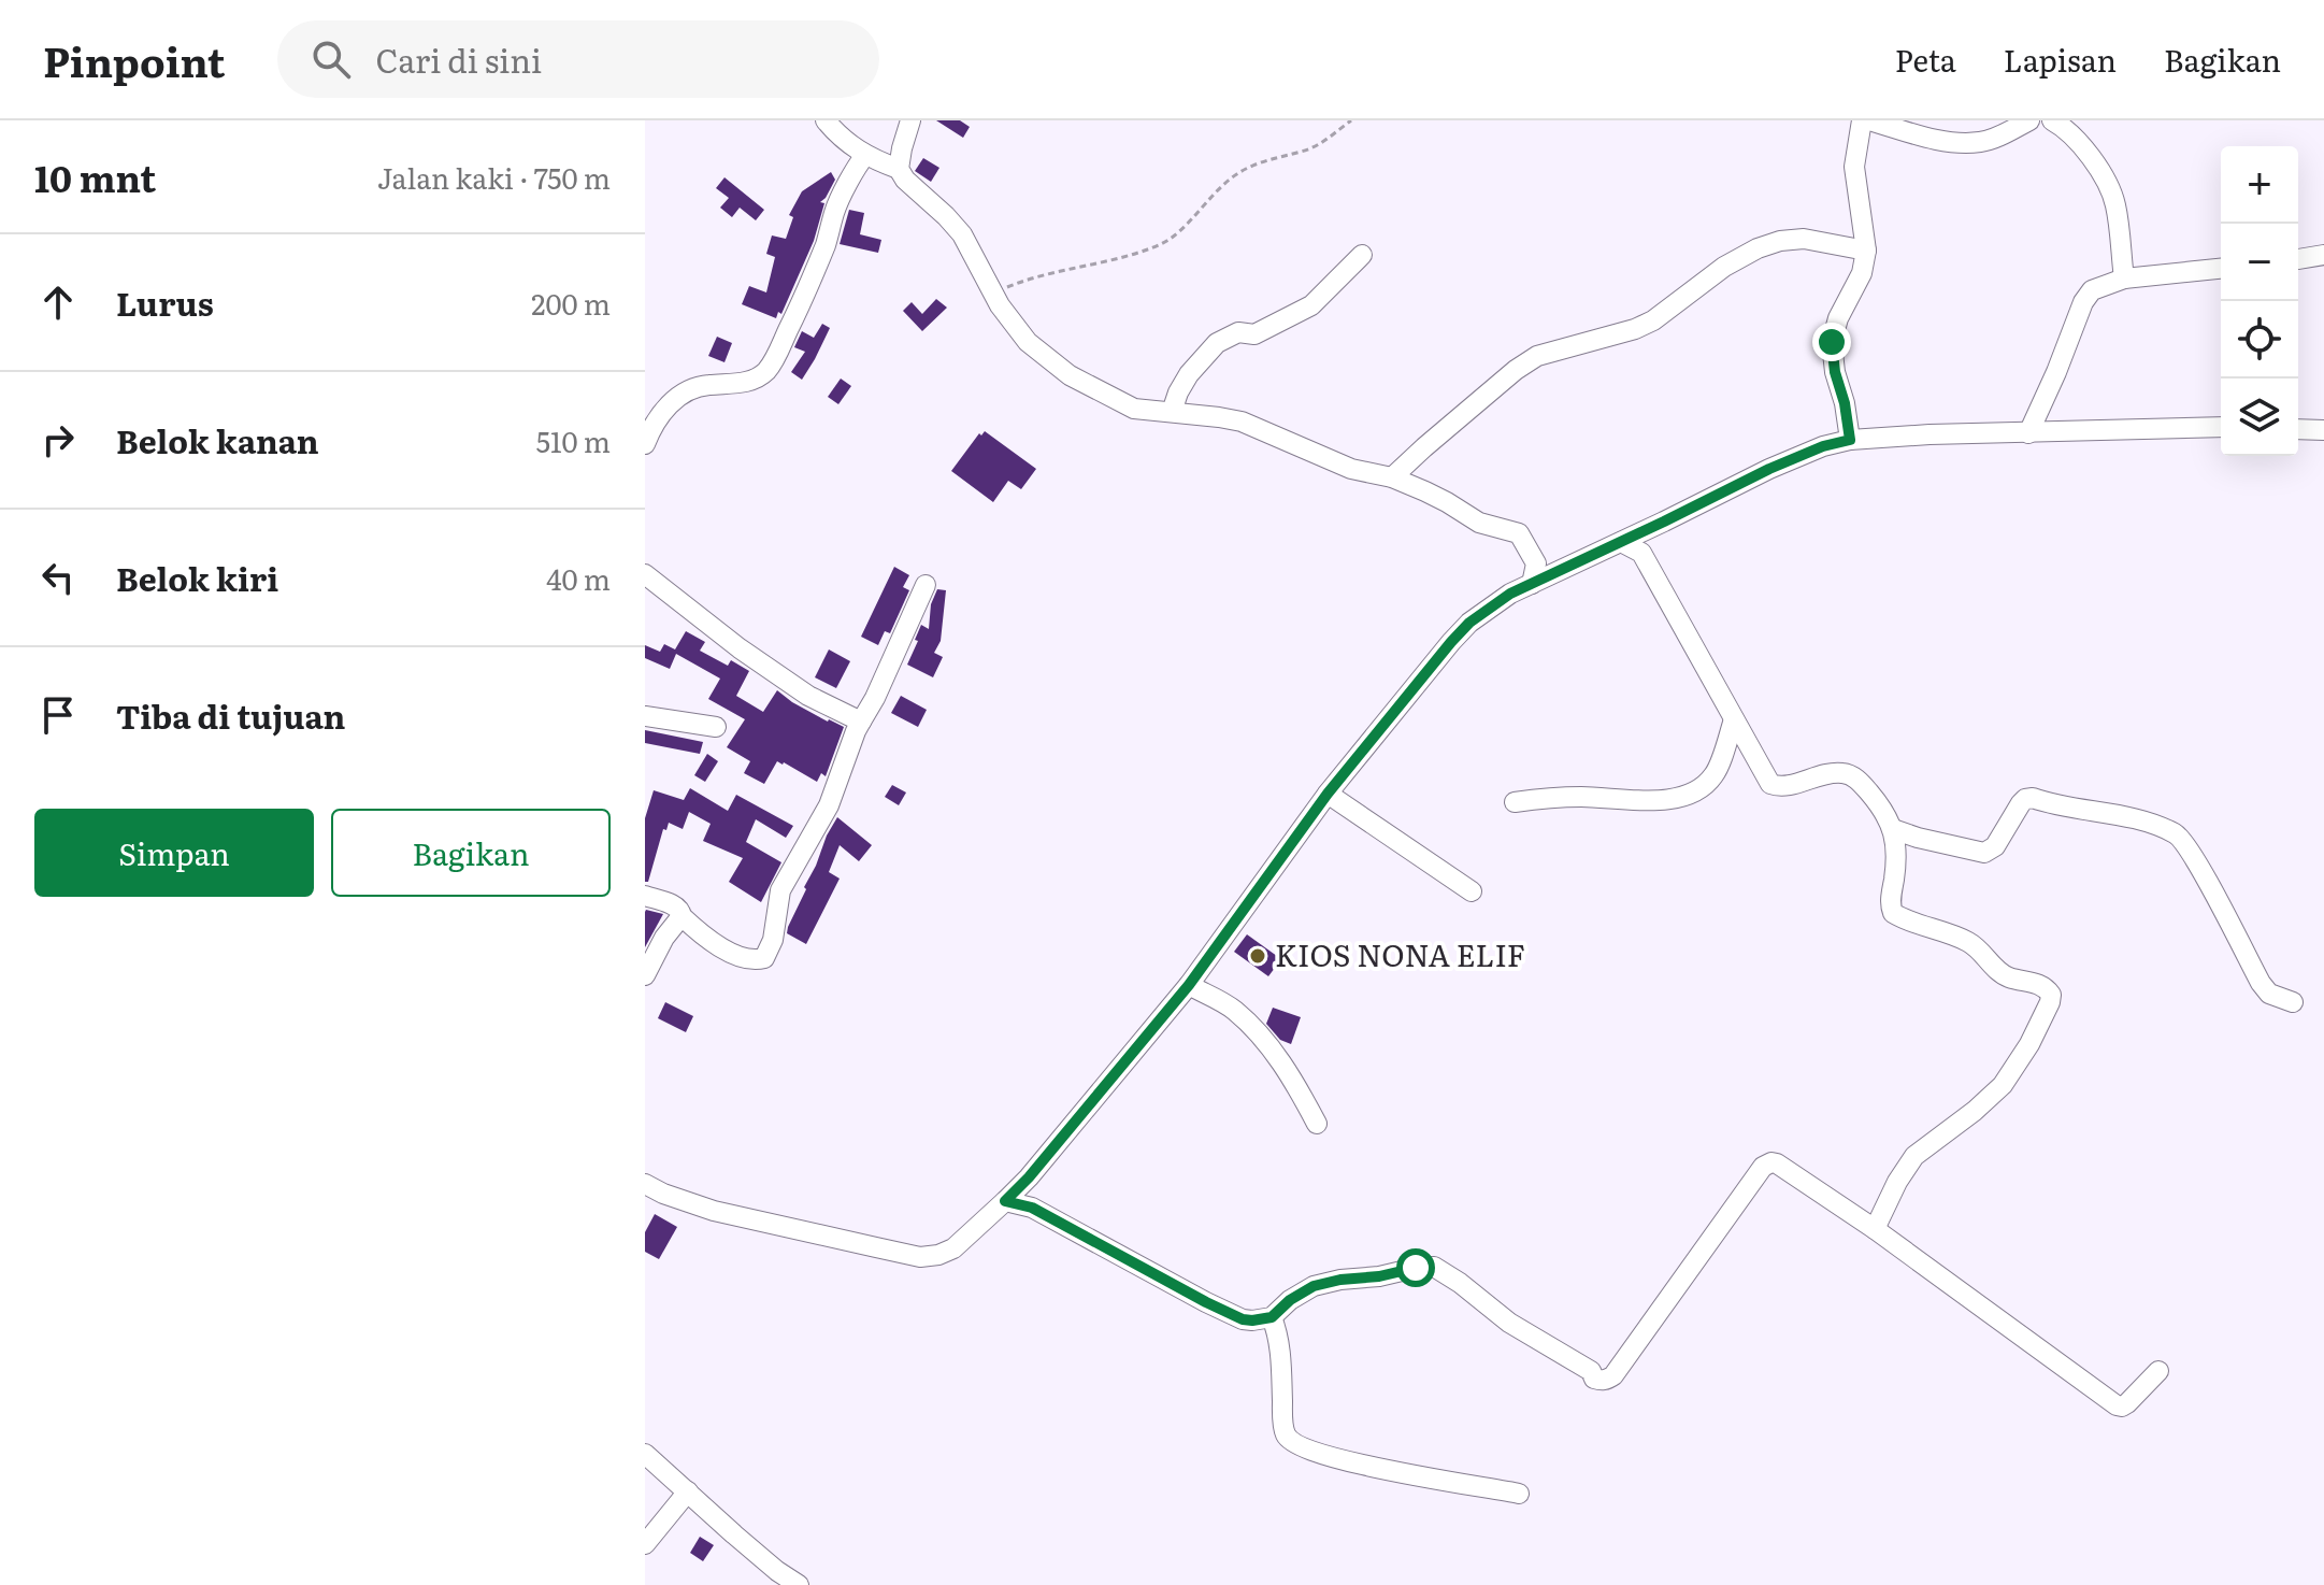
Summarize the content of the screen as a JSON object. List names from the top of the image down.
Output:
{
  "places": ["KIOS NONA ELIF"],
  "page": {
    "header": "Pinpoint",
    "search": "Cari di sini",
    "nav": ["Peta", "Lapisan", "Bagikan"],
    "heading": ["10 mnt", "Jalan kaki · 750 m"],
    "map_buttons": ["+", "−"],
    "list": [
      ["Lurus", "200 m"],
      ["Belok kanan", "510 m"],
      ["Belok kiri", "40 m"],
      "Tiba di tujuan"
    ],
    "buttons": ["Simpan", "Bagikan"]
  }
}
